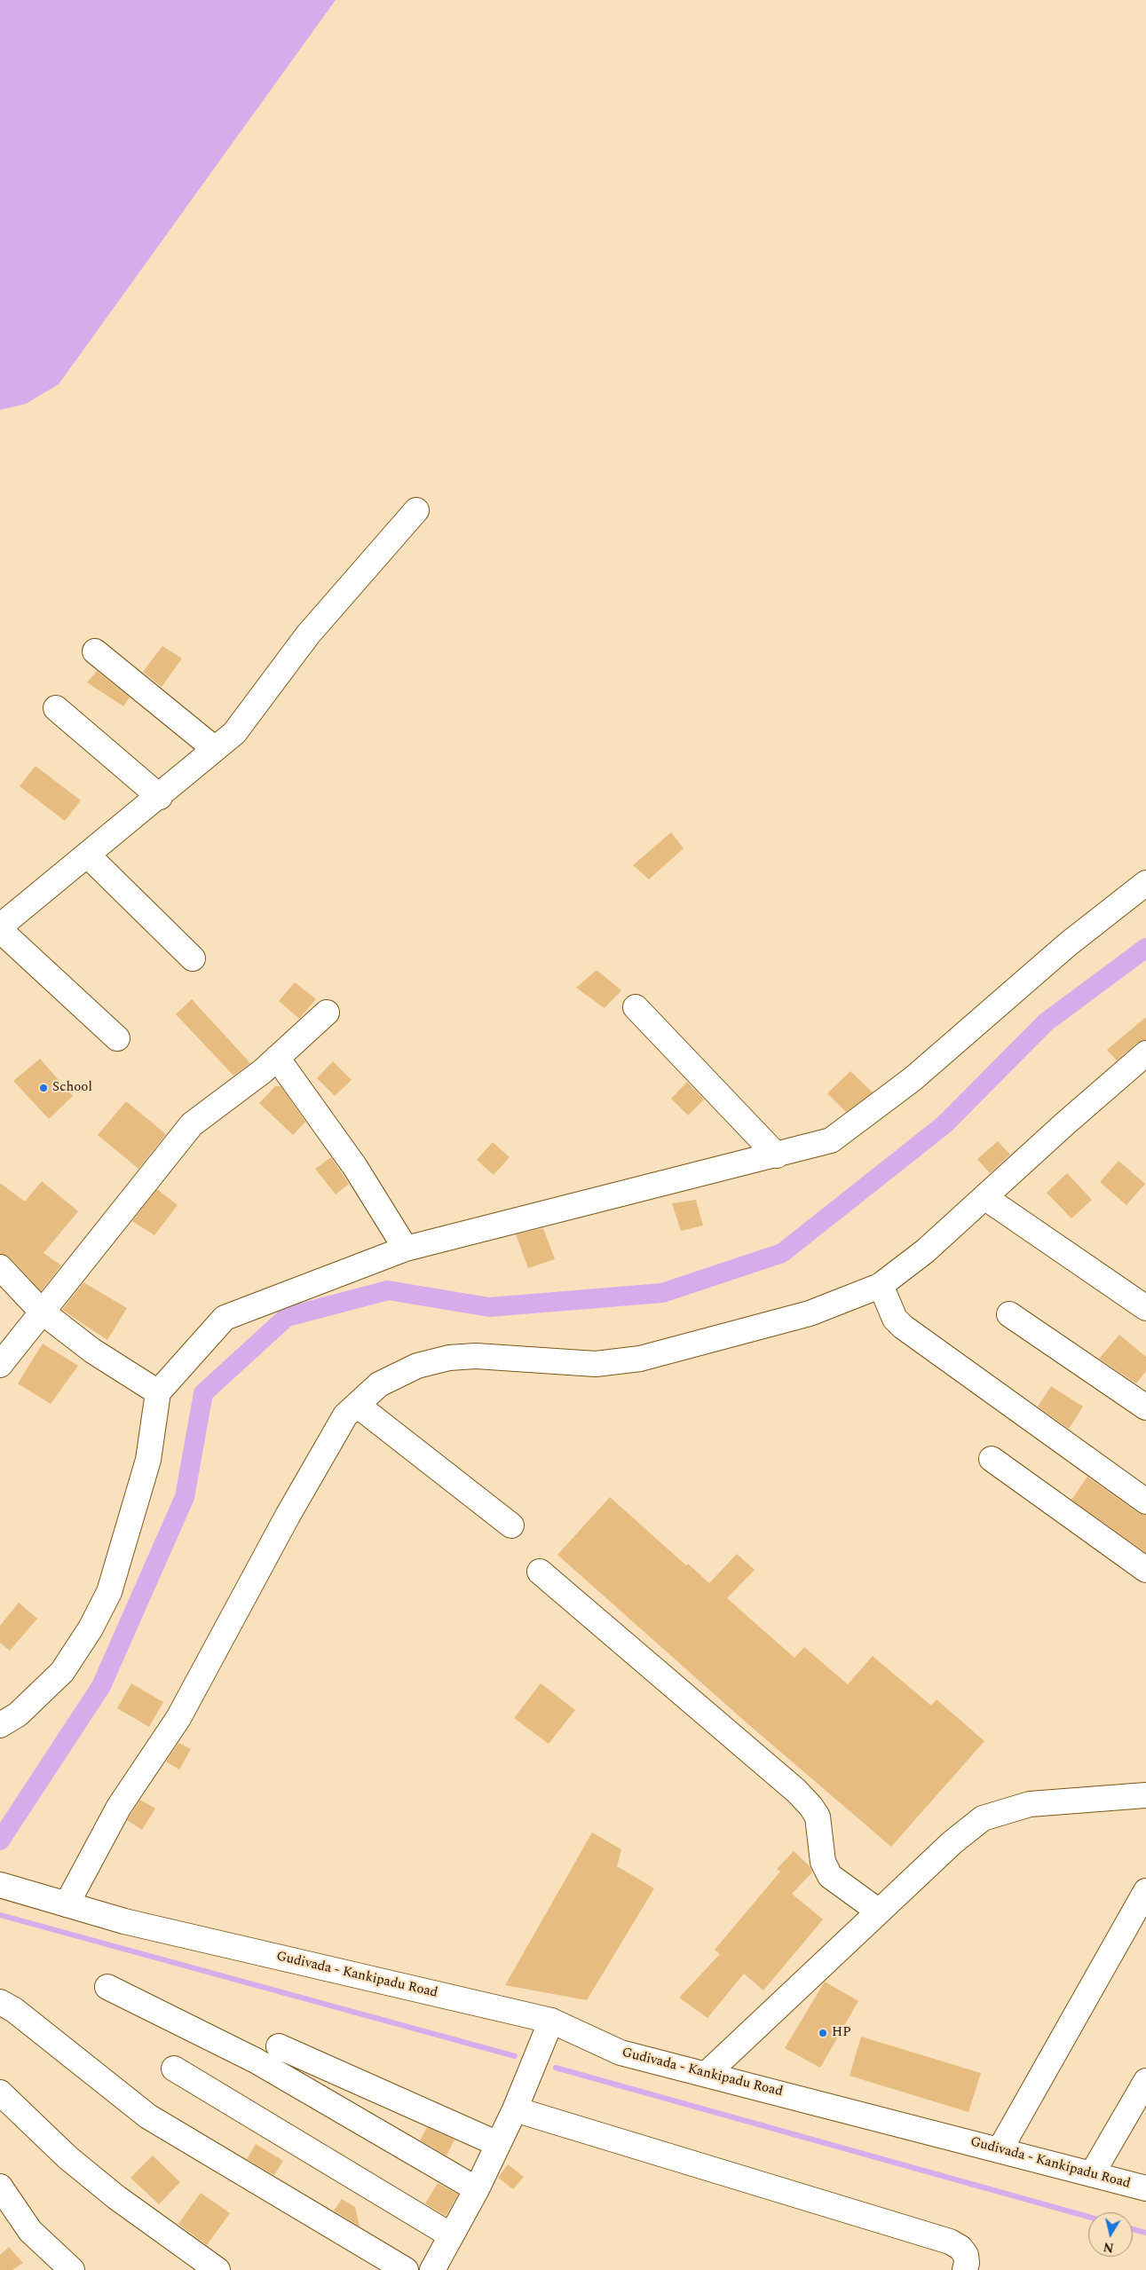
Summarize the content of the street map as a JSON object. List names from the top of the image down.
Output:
{
  "streets": {
    "street": ["Gudivada - Kankipadu Road"]
  },
  "places": ["School", "HP"],
  "north": "bottom"
}
